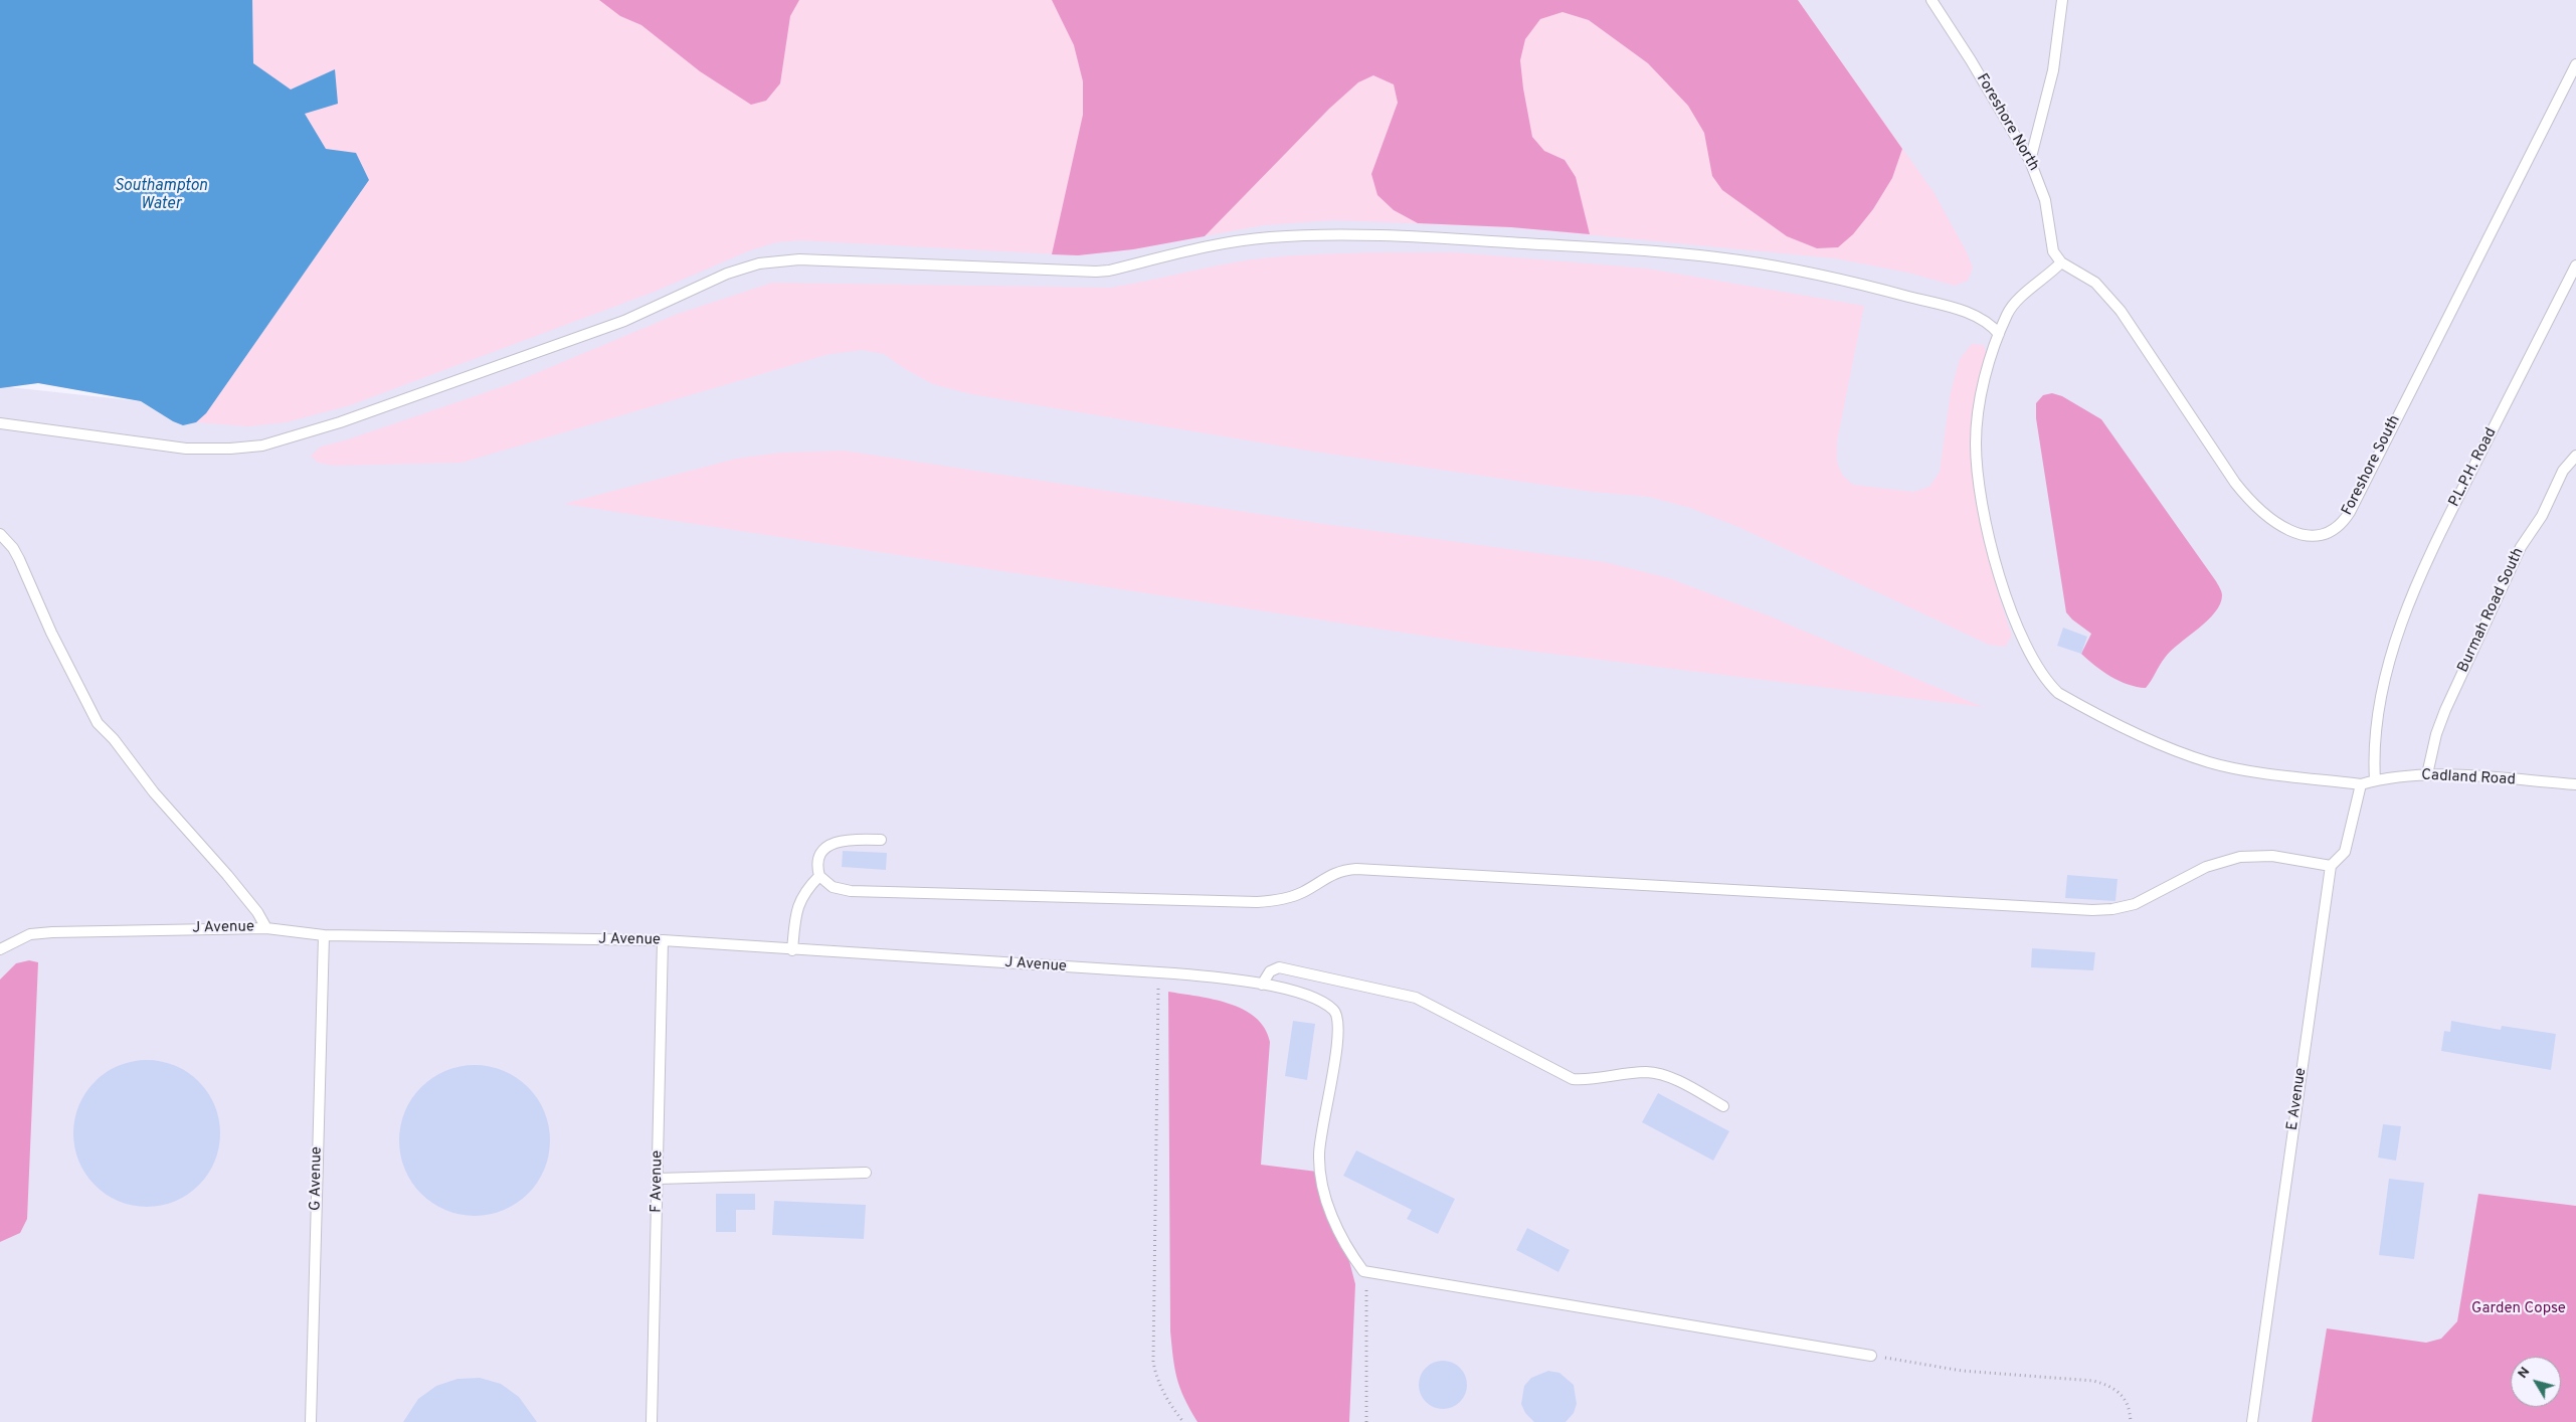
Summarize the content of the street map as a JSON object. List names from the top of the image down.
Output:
{
  "streets": {
    "lane": [
      "Foreshore North",
      "Foreshore South",
      "P.L.P.H. Road",
      "Burmah Road South",
      "Cadland Road",
      "J Avenue",
      "E Avenue",
      "G Avenue",
      "F Avenue"
    ]
  },
  "crossings": [
    ["Foreshore North", "Foreshore South"],
    ["P.L.P.H. Road", "Cadland Road"],
    ["Burmah Road South", "Cadland Road"],
    ["J Avenue", "G Avenue"],
    ["J Avenue", "F Avenue"]
  ],
  "water": ["Southampton Water"],
  "parks": ["Garden Copse"],
  "north": "top left"
}
